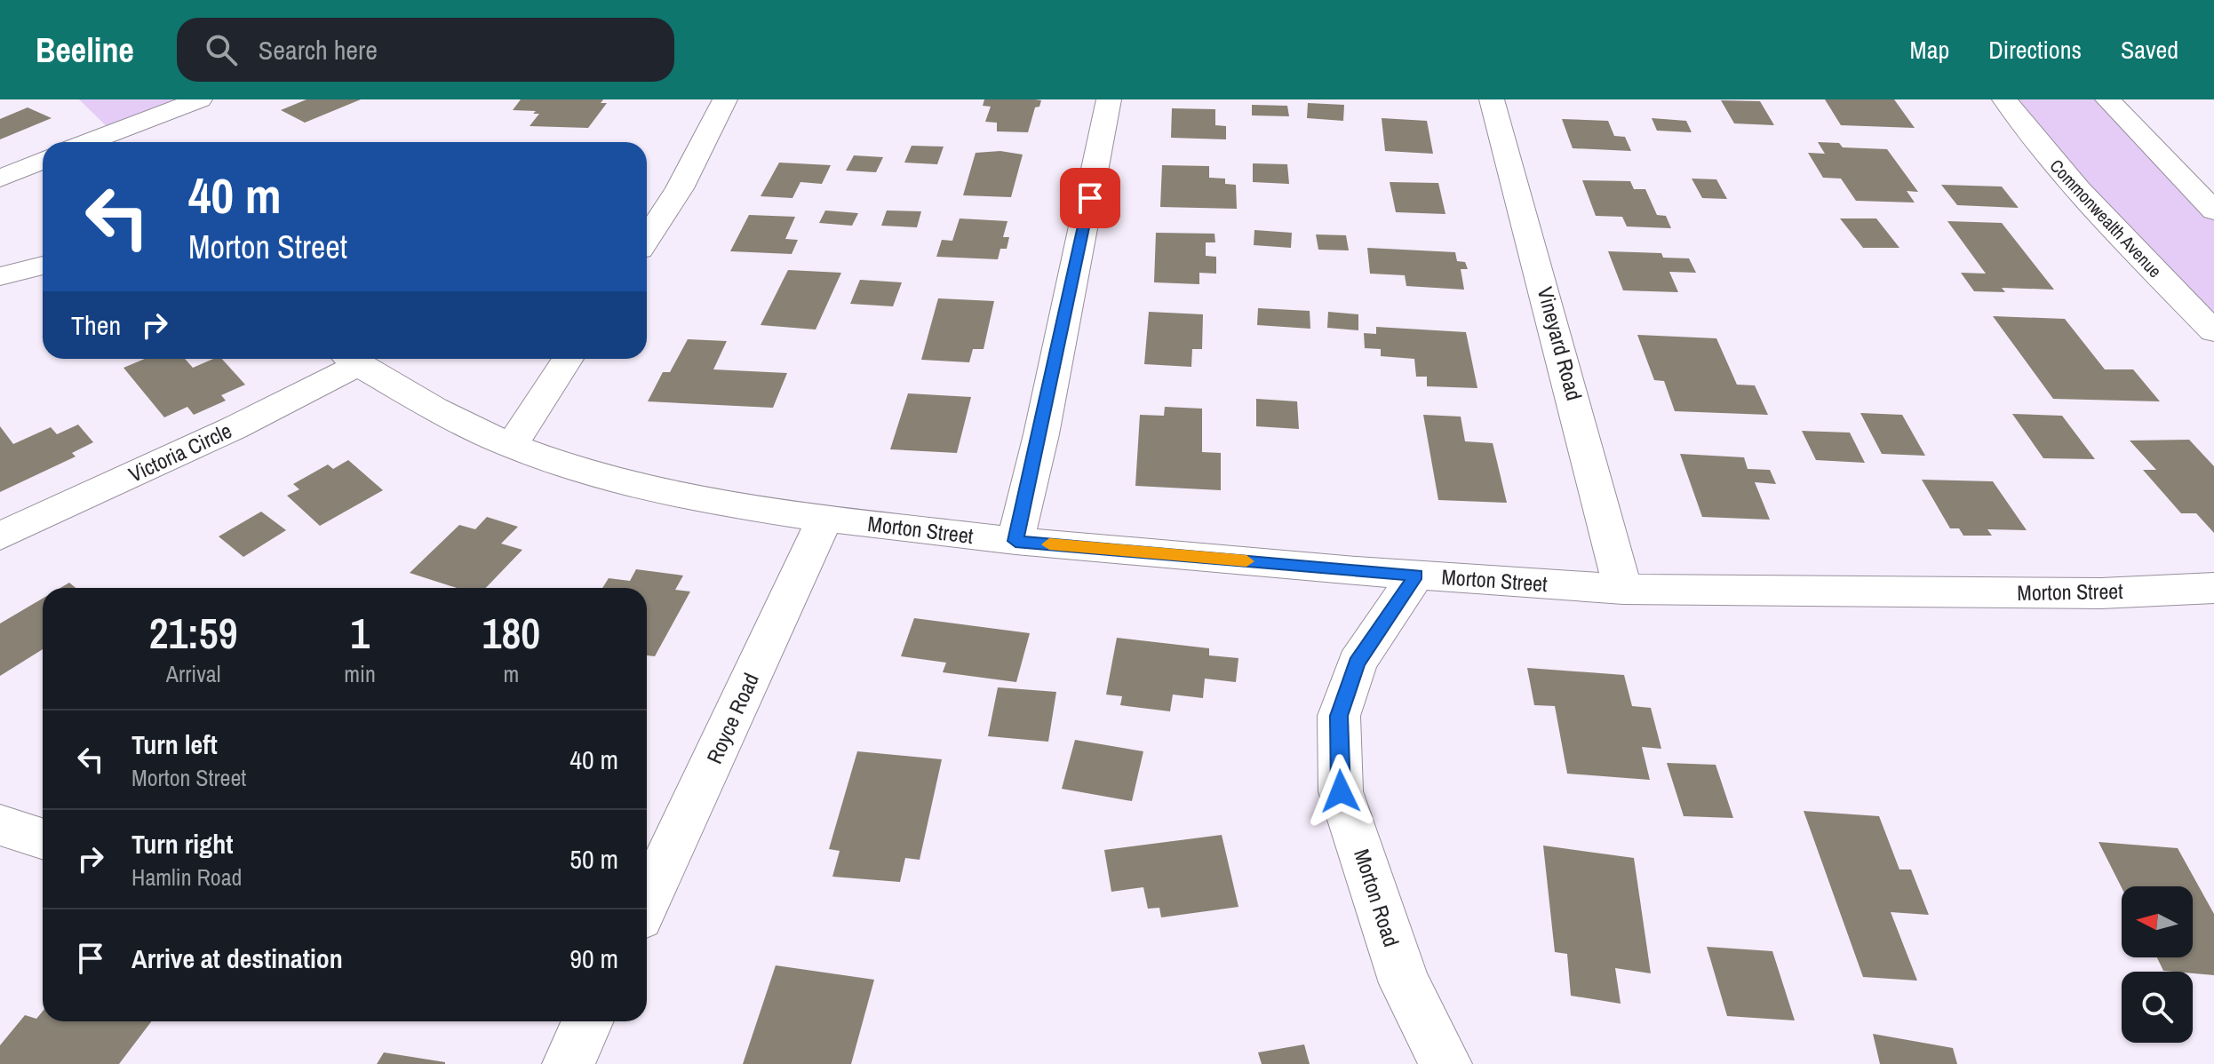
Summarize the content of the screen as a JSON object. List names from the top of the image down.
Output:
{
  "streets": {
    "street": [
      "Commonwealth Avenue",
      "Vineyard Road",
      "Victoria Circle",
      "Morton Street",
      "Royce Road",
      "Morton Road"
    ]
  },
  "crossings": [
    ["Vineyard Road", "Morton Street"],
    ["Victoria Circle", "Morton Street"],
    ["Morton Street", "Royce Road"],
    ["Morton Street", "Morton Road"]
  ],
  "north": "left",
  "page": {
    "header": "Beeline",
    "search": "Search here",
    "nav": ["Map", "Directions", "Saved"],
    "turn": ["40 m", "Morton Street"],
    "then": "Then",
    "eta": [
      "21:59",
      "Arrival",
      "1",
      "min",
      "180",
      "m"
    ],
    "list": [
      {
        "name": "Turn left",
        "note": "Morton Street",
        "value": "40 m"
      },
      {
        "name": "Turn right",
        "note": "Hamlin Road",
        "value": "50 m"
      },
      {
        "name": "Arrive at destination",
        "value": "90 m"
      }
    ]
  }
}
